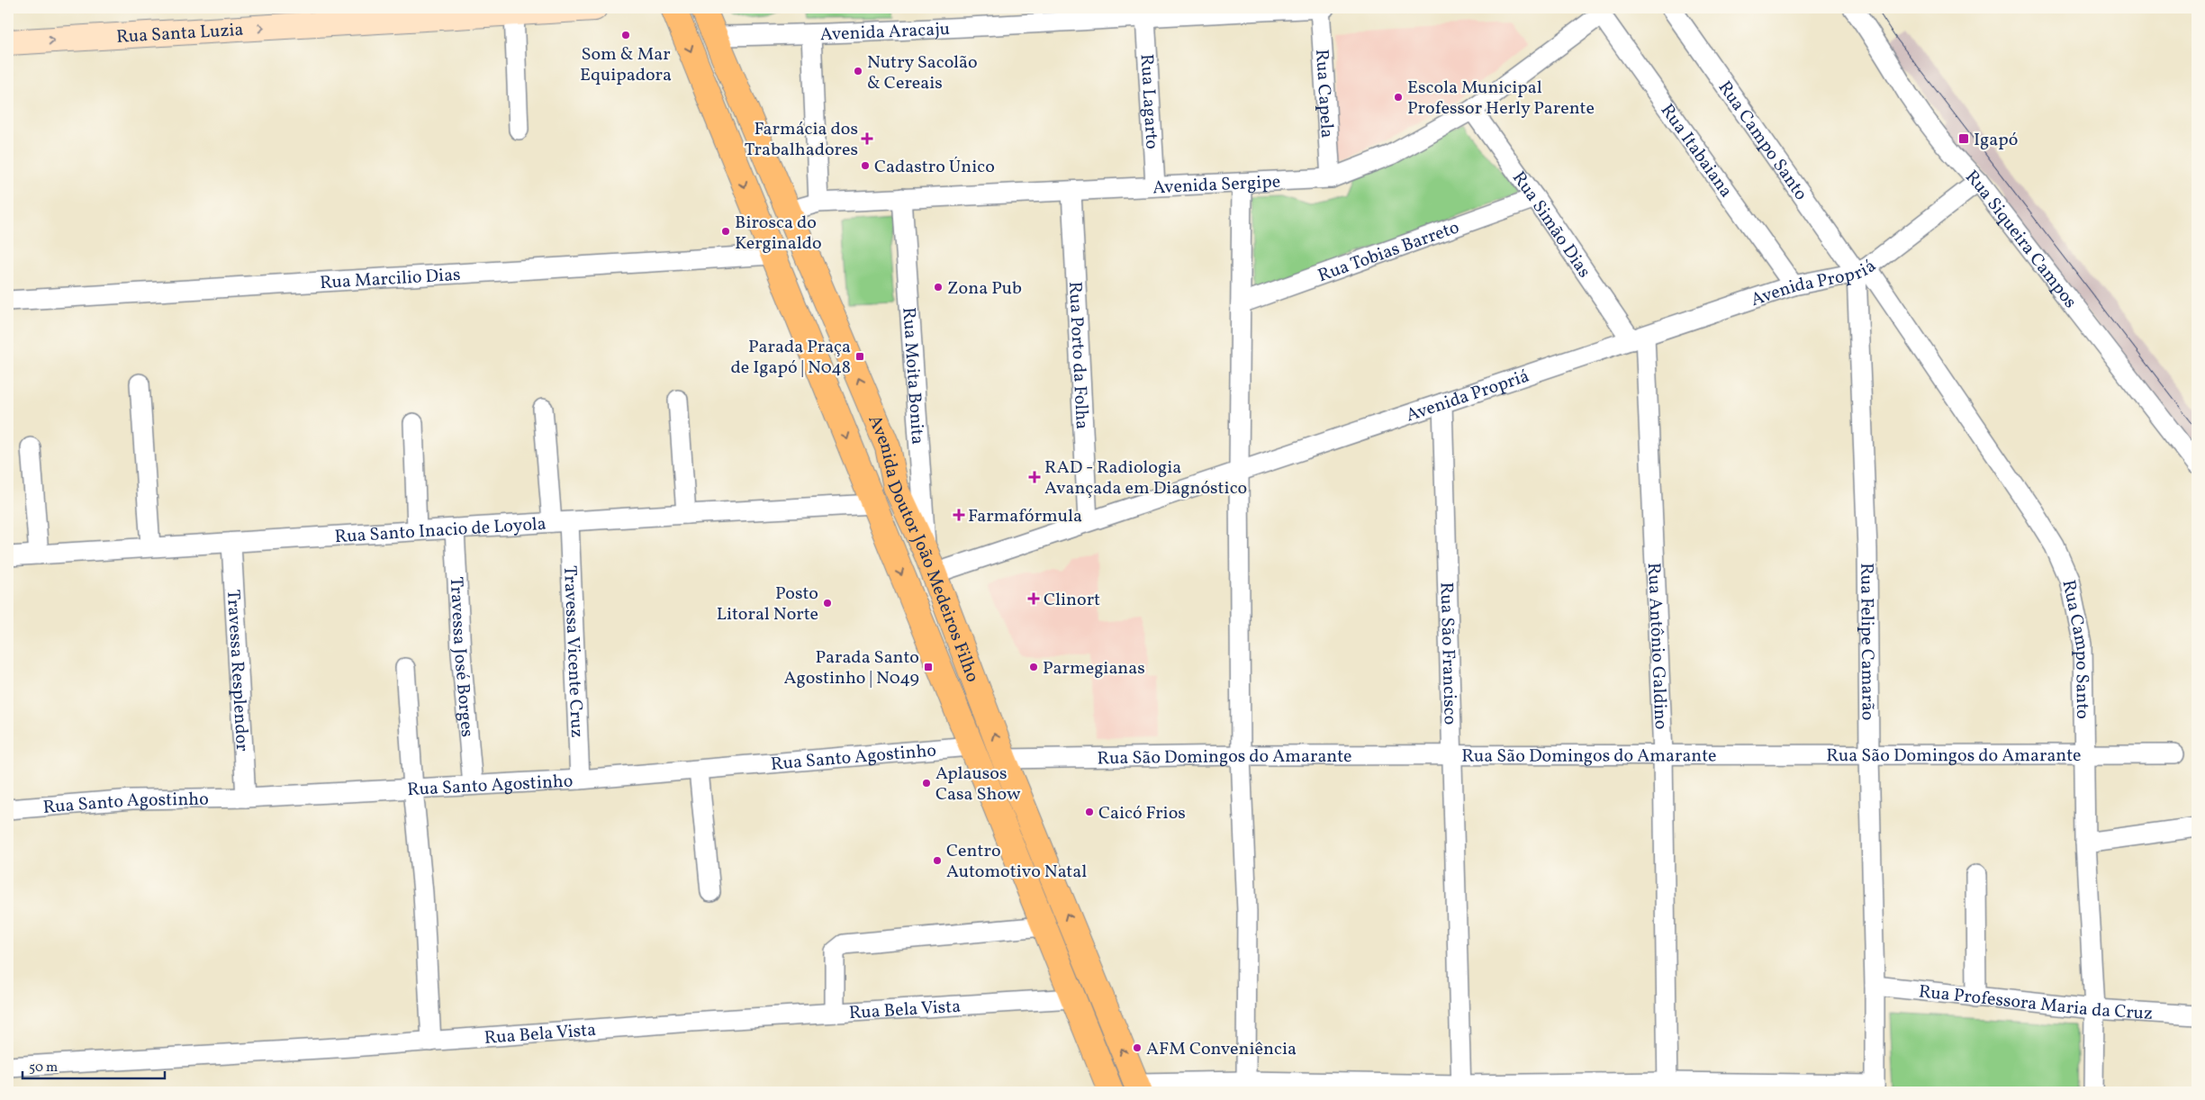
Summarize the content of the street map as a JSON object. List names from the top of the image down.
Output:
{
  "streets": {
    "main road": ["Rua Santa Luzia", "Avenida Doutor João Medeiros Filho"],
    "street": [
      "Avenida Aracaju",
      "Rua Capela",
      "Rua Lagarto",
      "Rua Campo Santo",
      "Rua Itabaiana",
      "Avenida Sergipe",
      "Rua Simão Dias",
      "Rua Siqueira Campos",
      "Rua Tobias Barreto",
      "Rua Marcilio Dias",
      "Avenida Propriá",
      "Rua Porto da Folha",
      "Rua Moita Bonita",
      "Rua Santo Inacio de Loyola",
      "Rua Felipe Camarão",
      "Rua Antônio Galdino",
      "Travessa Vicente Cruz",
      "Rua São Francisco",
      "Travessa José Borges",
      "Travessa Resplendor",
      "Rua São Domingos do Amarante",
      "Rua Santo Agostinho",
      "Rua Professora Maria da Cruz",
      "Rua Bela Vista"
    ]
  },
  "crossings": [
    ["Avenida Aracaju", "Rua Capela"],
    ["Avenida Aracaju", "Rua Lagarto"],
    ["Avenida Aracaju", "Avenida Doutor João Medeiros Filho"],
    ["Rua Capela", "Avenida Sergipe"],
    ["Rua Lagarto", "Avenida Sergipe"],
    ["Rua Campo Santo", "Avenida Propriá"],
    ["Rua Campo Santo", "Rua Felipe Camarão"],
    ["Rua Campo Santo", "Rua São Domingos do Amarante"],
    ["Rua Campo Santo", "Rua Professora Maria da Cruz"],
    ["Rua Itabaiana", "Avenida Sergipe"],
    ["Rua Itabaiana", "Avenida Propriá"],
    ["Avenida Sergipe", "Rua Simão Dias"],
    ["Avenida Sergipe", "Rua Porto da Folha"],
    ["Avenida Sergipe", "Rua Moita Bonita"],
    ["Avenida Sergipe", "Avenida Doutor João Medeiros Filho"],
    ["Rua Simão Dias", "Rua Tobias Barreto"],
    ["Rua Simão Dias", "Avenida Propriá"],
    ["Rua Simão Dias", "Rua Antônio Galdino"],
    ["Rua Siqueira Campos", "Avenida Propriá"],
    ["Rua Marcilio Dias", "Avenida Doutor João Medeiros Filho"],
    ["Avenida Propriá", "Rua Porto da Folha"],
    ["Avenida Propriá", "Rua Moita Bonita"],
    ["Avenida Propriá", "Avenida Doutor João Medeiros Filho"],
    ["Avenida Propriá", "Rua Felipe Camarão"],
    ["Avenida Propriá", "Rua Antônio Galdino"],
    ["Avenida Propriá", "Rua São Francisco"],
    ["Rua Moita Bonita", "Avenida Doutor João Medeiros Filho"],
    ["Rua Santo Inacio de Loyola", "Avenida Doutor João Medeiros Filho"],
    ["Rua Santo Inacio de Loyola", "Travessa Vicente Cruz"],
    ["Rua Santo Inacio de Loyola", "Travessa José Borges"],
    ["Rua Santo Inacio de Loyola", "Travessa Resplendor"],
    ["Avenida Doutor João Medeiros Filho", "Rua São Domingos do Amarante"],
    ["Avenida Doutor João Medeiros Filho", "Rua Santo Agostinho"],
    ["Avenida Doutor João Medeiros Filho", "Rua Bela Vista"],
    ["Rua Felipe Camarão", "Rua São Domingos do Amarante"],
    ["Rua Felipe Camarão", "Rua Professora Maria da Cruz"],
    ["Rua Antônio Galdino", "Rua São Domingos do Amarante"],
    ["Travessa Vicente Cruz", "Rua Santo Agostinho"],
    ["Rua São Francisco", "Rua São Domingos do Amarante"],
    ["Travessa José Borges", "Rua Santo Agostinho"],
    ["Travessa Resplendor", "Rua Santo Agostinho"]
  ],
  "one_way": ["Rua Santa Luzia"],
  "places": {
    "other": [
      "Som & Mar Equipadora",
      "Nutry Sacolão & Cereais",
      "Escola Municipal Professor Herly Parente",
      "Cadastro Único",
      "Birosca do Kerginaldo",
      "Zona Pub",
      "Posto Litoral Norte",
      "Parmegianas",
      "Aplausos Casa Show",
      "Caicó Frios",
      "Centro Automotivo Natal",
      "AFM Conveniência"
    ],
    "health": [
      "Farmácia dos Trabalhadores",
      "RAD - Radiologia Avançada em Diagnóstico",
      "Farmafórmula",
      "Clinort"
    ],
    "transit": ["Igapó", "Parada Praça de Igapó | N048", "Parada Santo Agostinho | N049"]
  },
  "scale_bar": "50 m"
}
